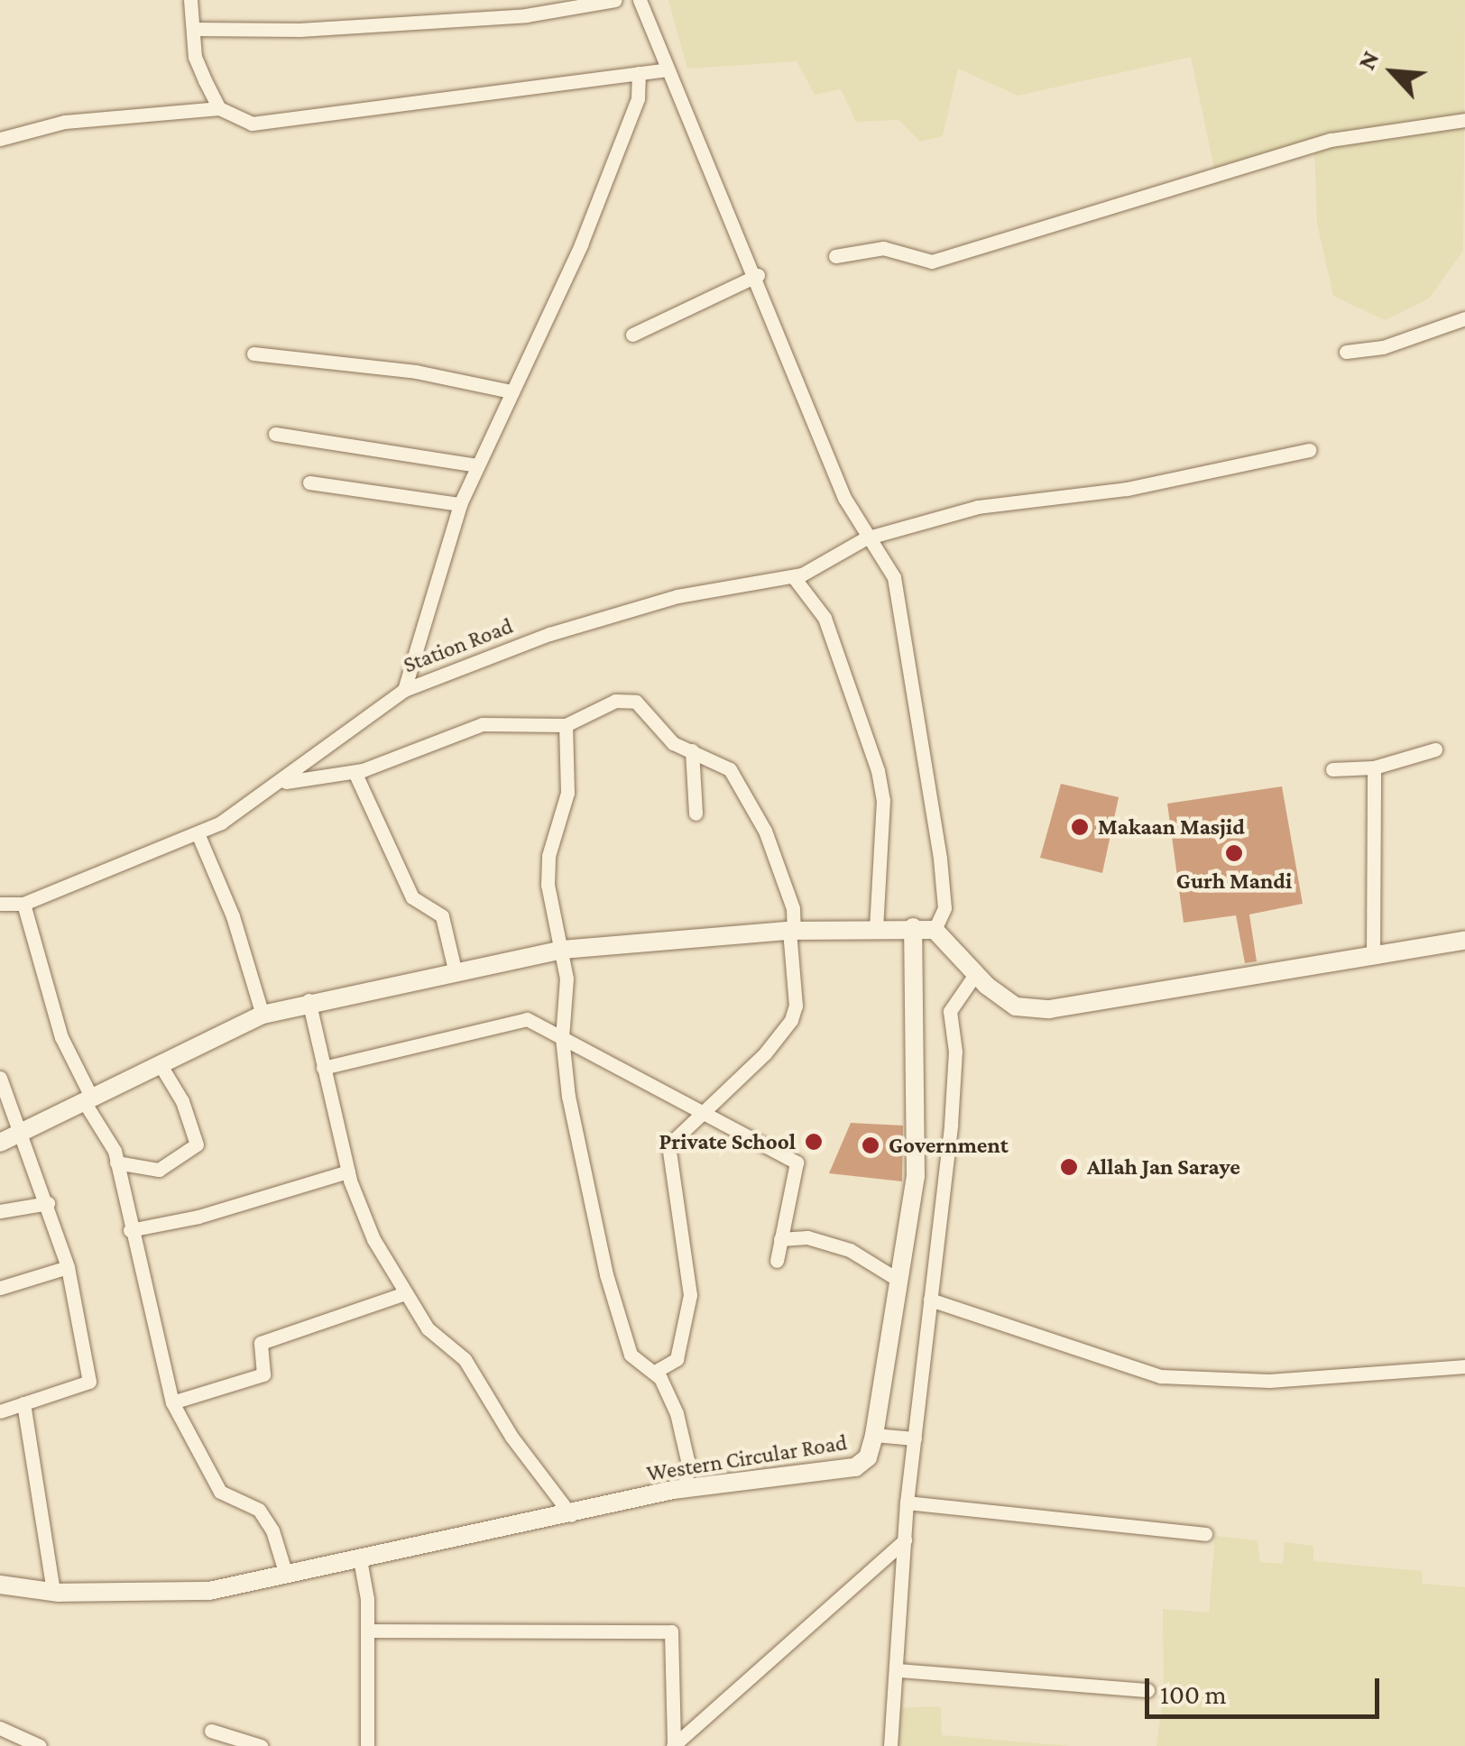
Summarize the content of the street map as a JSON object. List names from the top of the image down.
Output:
{
  "streets": {
    "main road": ["Western Circular Road"],
    "street": ["Station Road"]
  },
  "places": [
    "Makaan Masjid",
    "Gurh Mandi",
    "Private School",
    "Government",
    "Allah Jan Saraye"
  ],
  "scale_bar": "100 m",
  "north": "top left"
}
